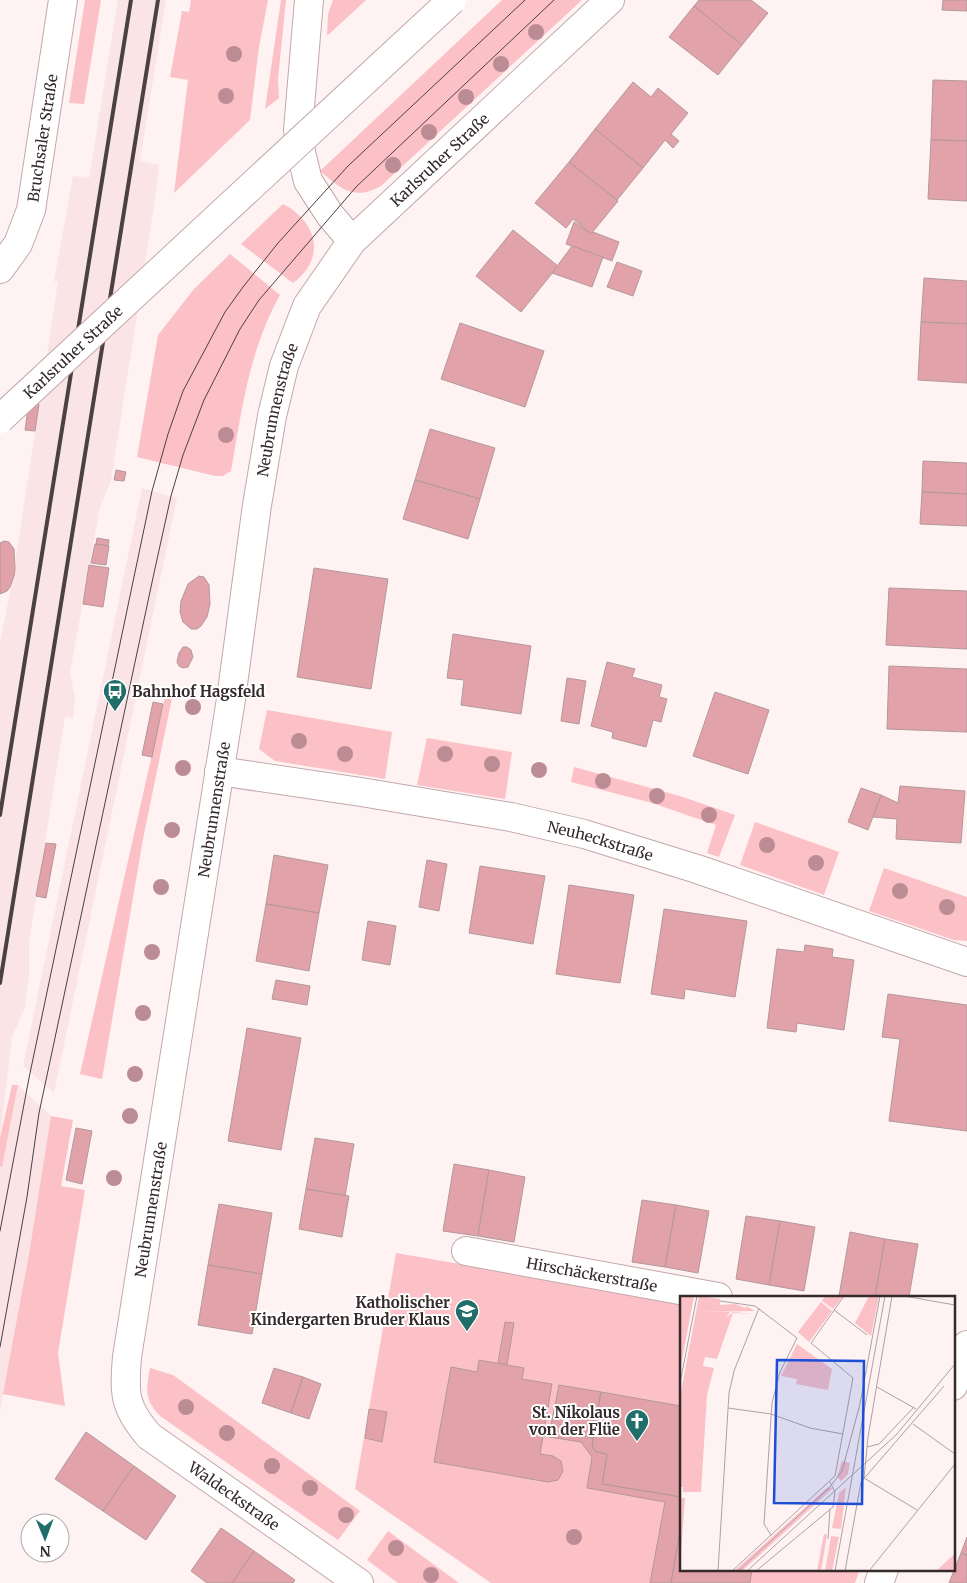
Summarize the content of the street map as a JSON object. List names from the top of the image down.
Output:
{
  "streets": {
    "street": [
      "Bruchsaler Straße",
      "Karlsruher Straße",
      "Neubrunnenstraße",
      "Neuheckstraße",
      "Hirschäckerstraße",
      "Waldeckstraße"
    ]
  },
  "crossings": [
    ["Karlsruher Straße", "Neubrunnenstraße"],
    ["Neubrunnenstraße", "Neuheckstraße"],
    ["Neubrunnenstraße", "Waldeckstraße"]
  ],
  "places": {
    "bus stop": ["Bahnhof Hagsfeld"],
    "school or university": ["Katholischer Kindergarten Bruder Klaus"],
    "church": ["St. Nikolaus von der Flüe"]
  },
  "north": "bottom"
}
